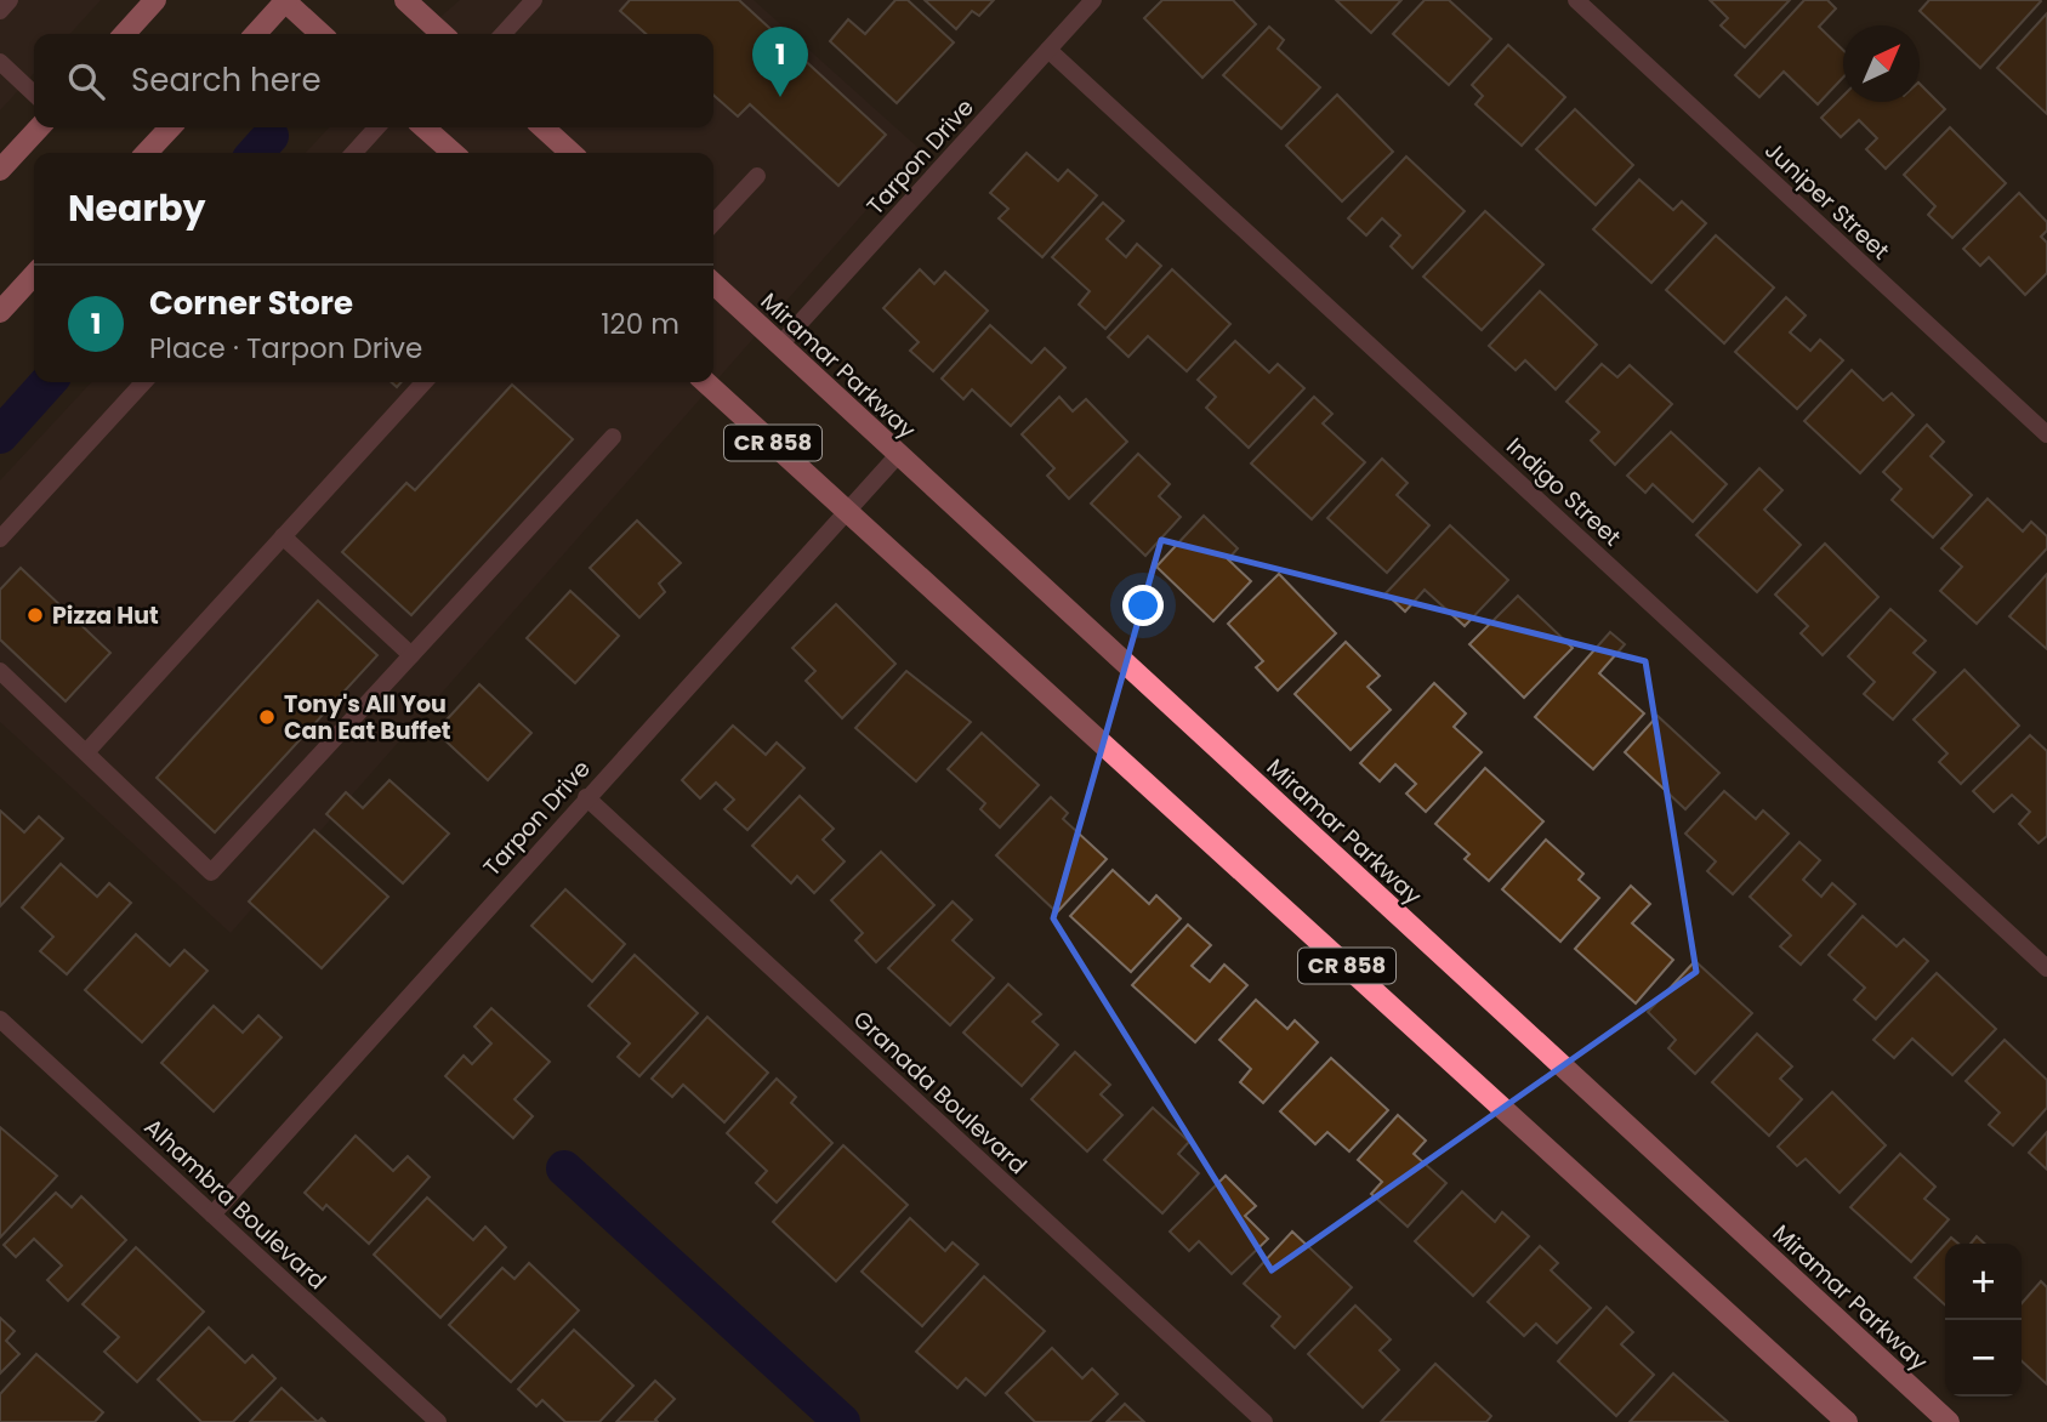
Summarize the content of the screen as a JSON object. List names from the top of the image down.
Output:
{
  "streets": {
    "main road": ["Miramar Parkway", "CR 858"],
    "street": [
      "Tarpon Drive",
      "Juniper Street",
      "Indigo Street",
      "Granada Boulevard",
      "Alhambra Boulevard"
    ]
  },
  "crossings": [
    ["Tarpon Drive", "Miramar Parkway"],
    ["Tarpon Drive", "CR 858"],
    ["Tarpon Drive", "Indigo Street"],
    ["Tarpon Drive", "Granada Boulevard"],
    ["Tarpon Drive", "Alhambra Boulevard"]
  ],
  "places": ["Pizza Hut", "Tony's All You Can Eat Buffet"],
  "north": "top right",
  "page": {
    "pins": "1",
    "search": "Search here",
    "heading": "Nearby",
    "list": [
      {
        "mark": "1",
        "name": "Corner Store",
        "note": "Place · Tarpon Drive",
        "value": "120 m"
      }
    ],
    "map_buttons": ["+", "−"]
  }
}
